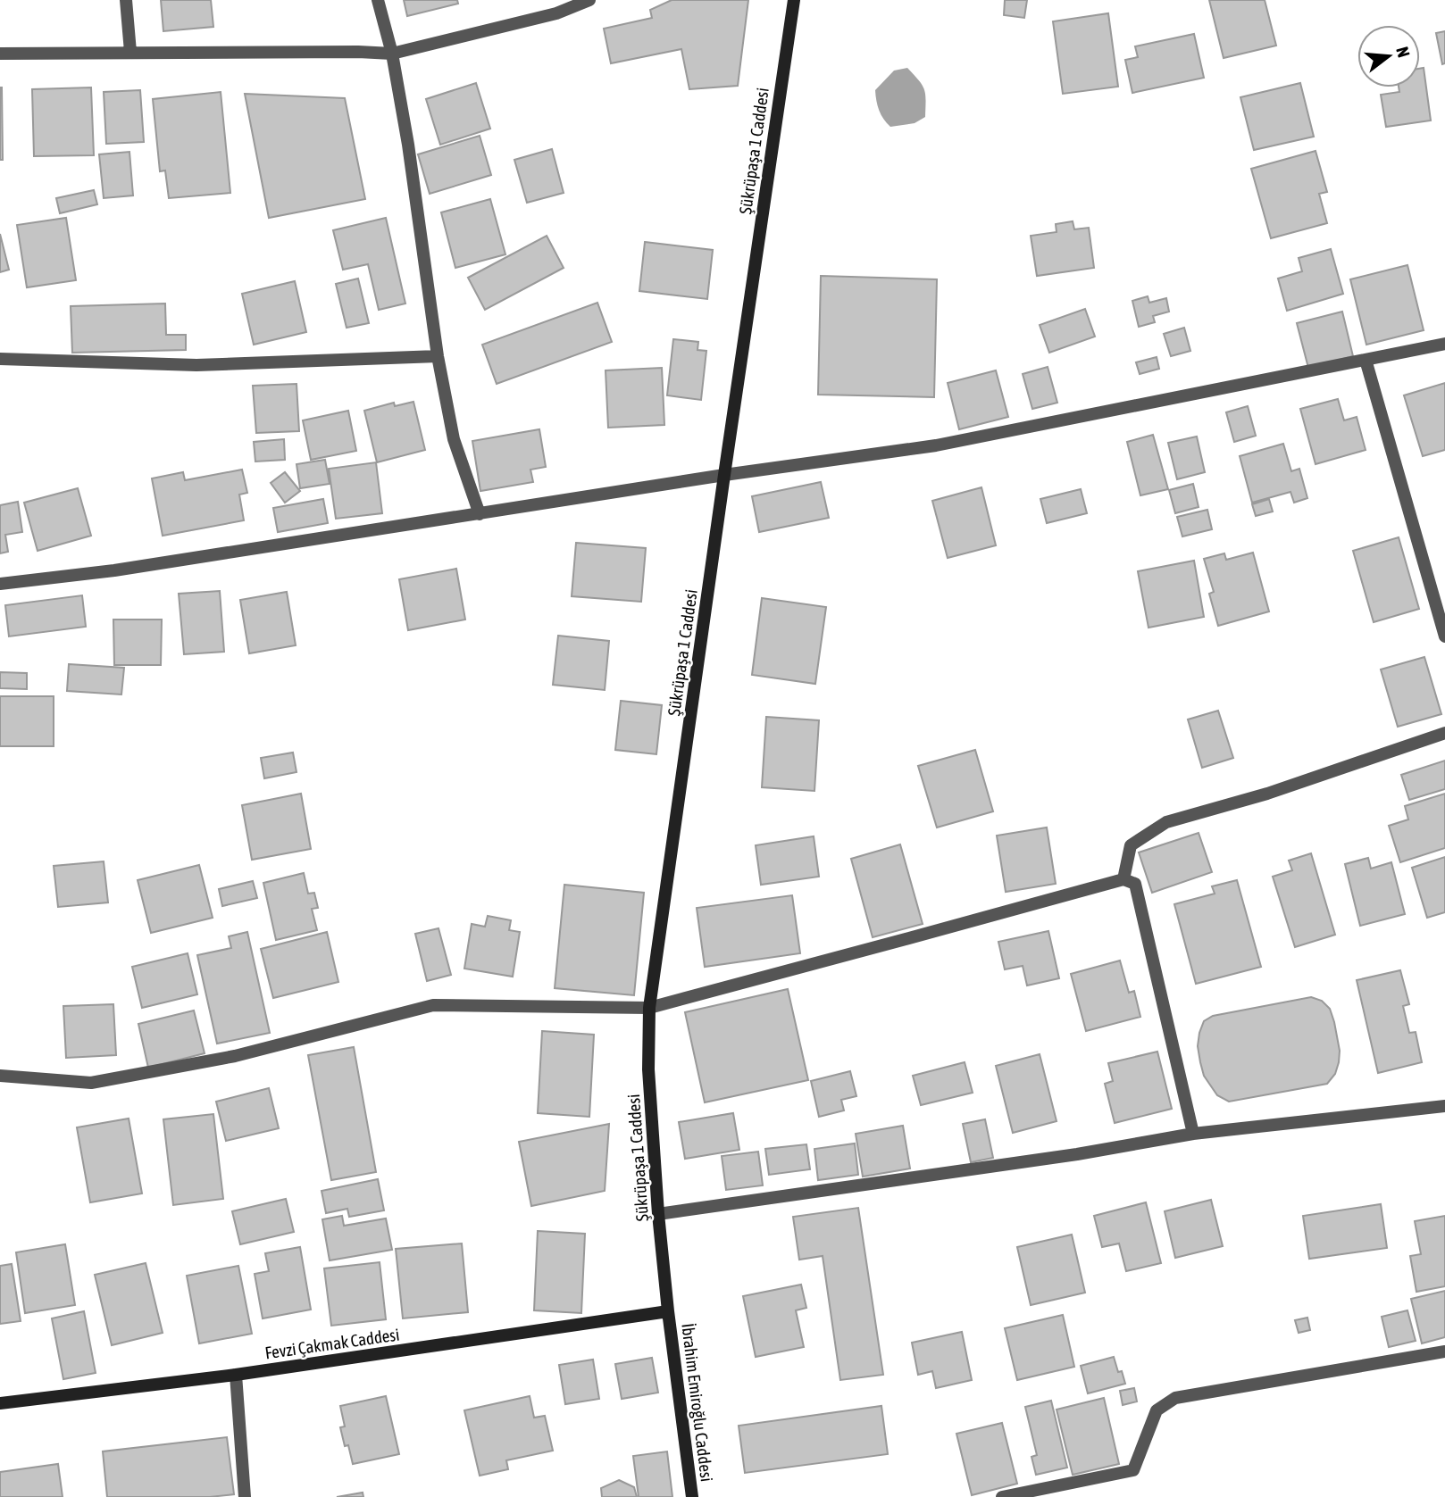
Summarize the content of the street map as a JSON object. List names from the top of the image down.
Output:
{
  "streets": {
    "main road": ["Şükrüpaşa 1 Caddesi", "Fevzi Çakmak Caddesi", "İbrahim Emiroğlu Caddesi"]
  },
  "crossings": [
    ["Şükrüpaşa 1 Caddesi", "Fevzi Çakmak Caddesi"],
    ["Şükrüpaşa 1 Caddesi", "İbrahim Emiroğlu Caddesi"],
    ["Fevzi Çakmak Caddesi", "İbrahim Emiroğlu Caddesi"]
  ],
  "north": "right"
}
